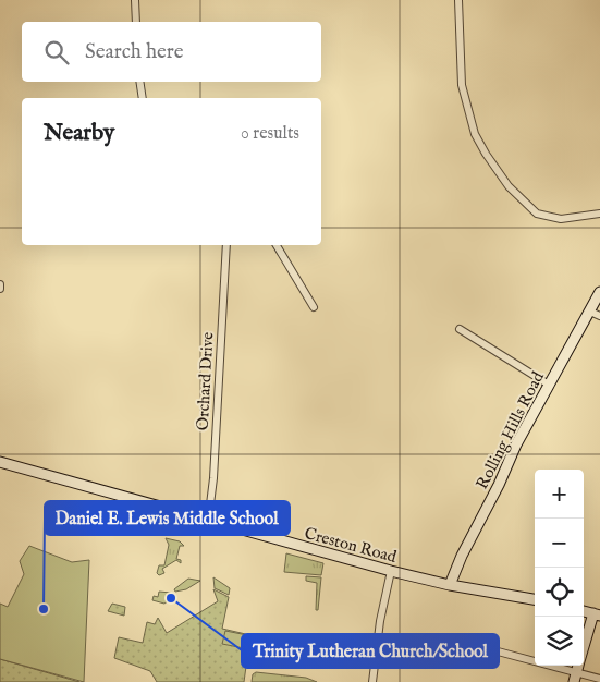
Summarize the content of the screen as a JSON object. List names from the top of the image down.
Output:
{
  "streets": {
    "main road": ["Rolling Hills Road", "Creston Road"],
    "street": ["Orchard Drive"]
  },
  "crossings": [
    ["Orchard Drive", "Creston Road"],
    ["Rolling Hills Road", "Creston Road"]
  ],
  "places": ["Trinity Lutheran Church/School", "Daniel E. Lewis Middle School"],
  "page": {
    "search": "Search here",
    "heading": ["Nearby", "0 results"],
    "map_buttons": ["+", "−"]
  }
}
